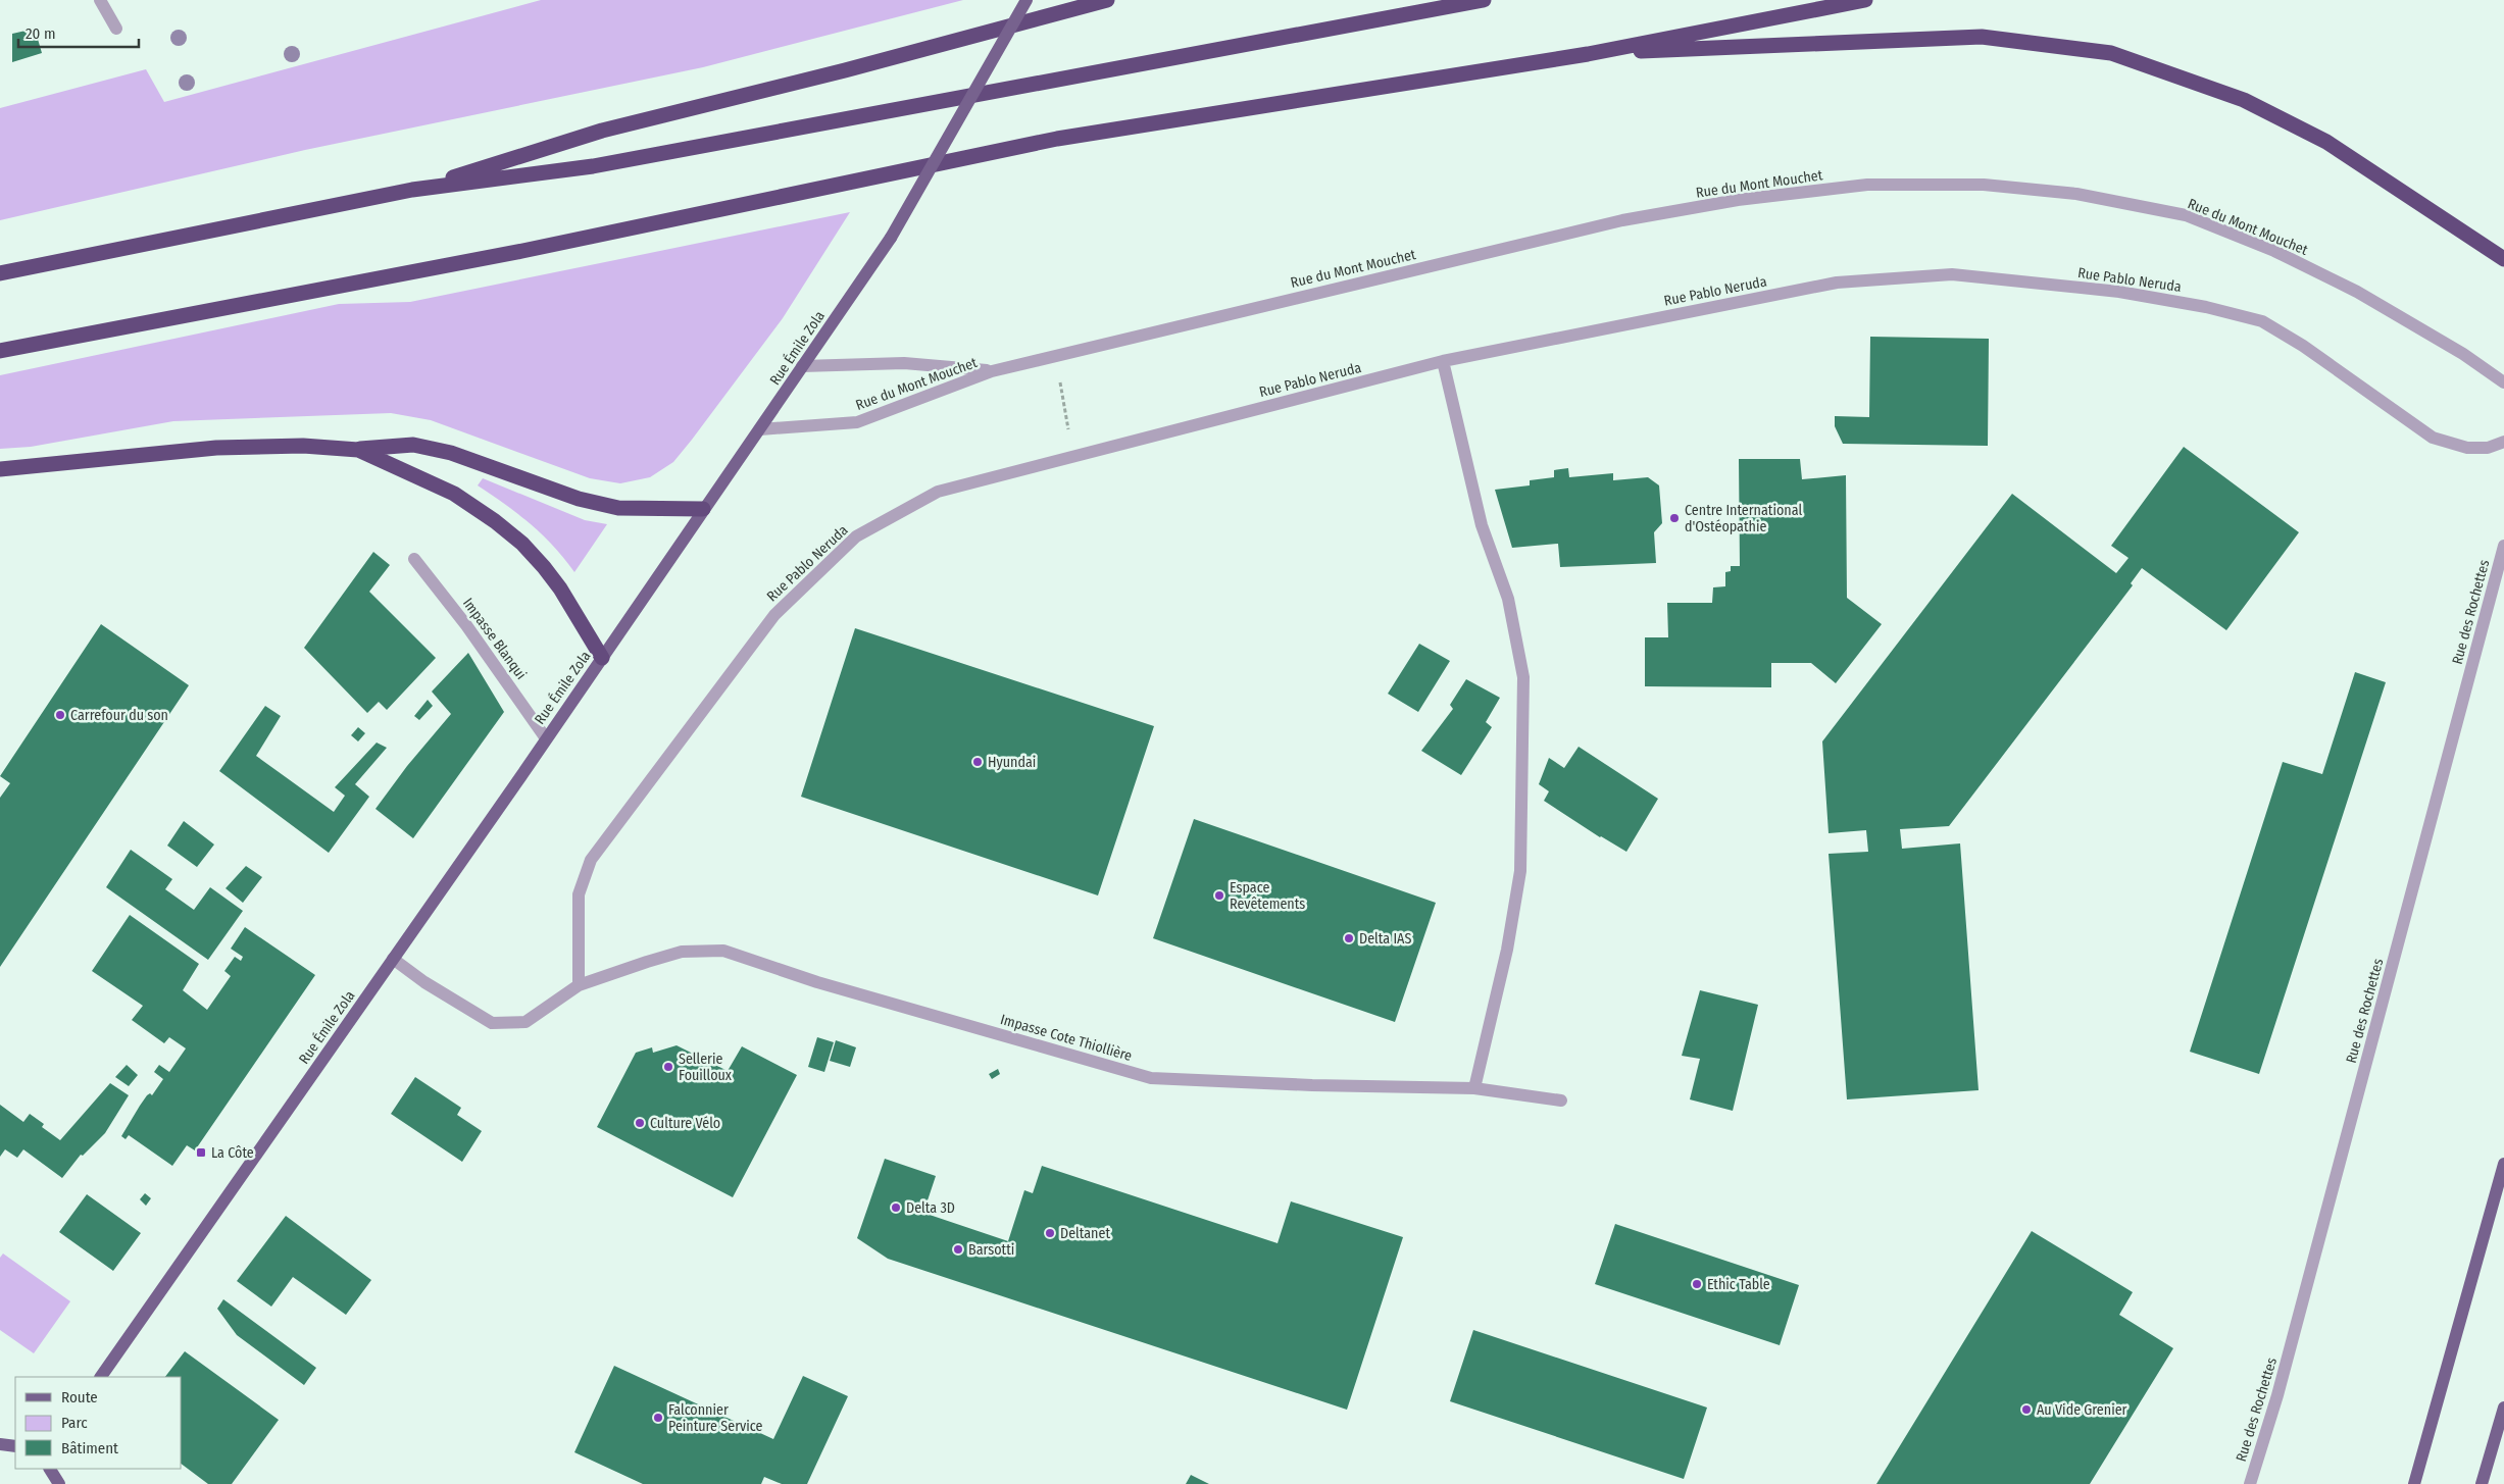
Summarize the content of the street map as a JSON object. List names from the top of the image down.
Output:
{
  "streets": {
    "main road": ["Rue Émile Zola"],
    "street": [
      "Rue du Mont Mouchet",
      "Rue Pablo Neruda",
      "Rue des Rochettes",
      "Impasse Blanqui",
      "Impasse Cote Thiollière"
    ]
  },
  "crossings": [
    ["Rue du Mont Mouchet", "Rue Émile Zola"],
    ["Rue Pablo Neruda", "Impasse Cote Thiollière"],
    ["Rue Émile Zola", "Impasse Blanqui"]
  ],
  "places": {
    "other": [
      "Centre International d'Ostéopathie",
      "Carrefour du son",
      "Hyundai",
      "Espace Revêtements",
      "Delta IAS",
      "Sellerie Fouilloux",
      "Culture Vélo",
      "Delta 3D",
      "Deltanet",
      "Barsotti",
      "Ethic Table",
      "Au Vide Grenier",
      "Falconnier Peinture Service"
    ],
    "transit": ["La Côte"]
  },
  "legend": ["Route", "Parc", "Bâtiment"],
  "scale_bar": "20 m"
}
